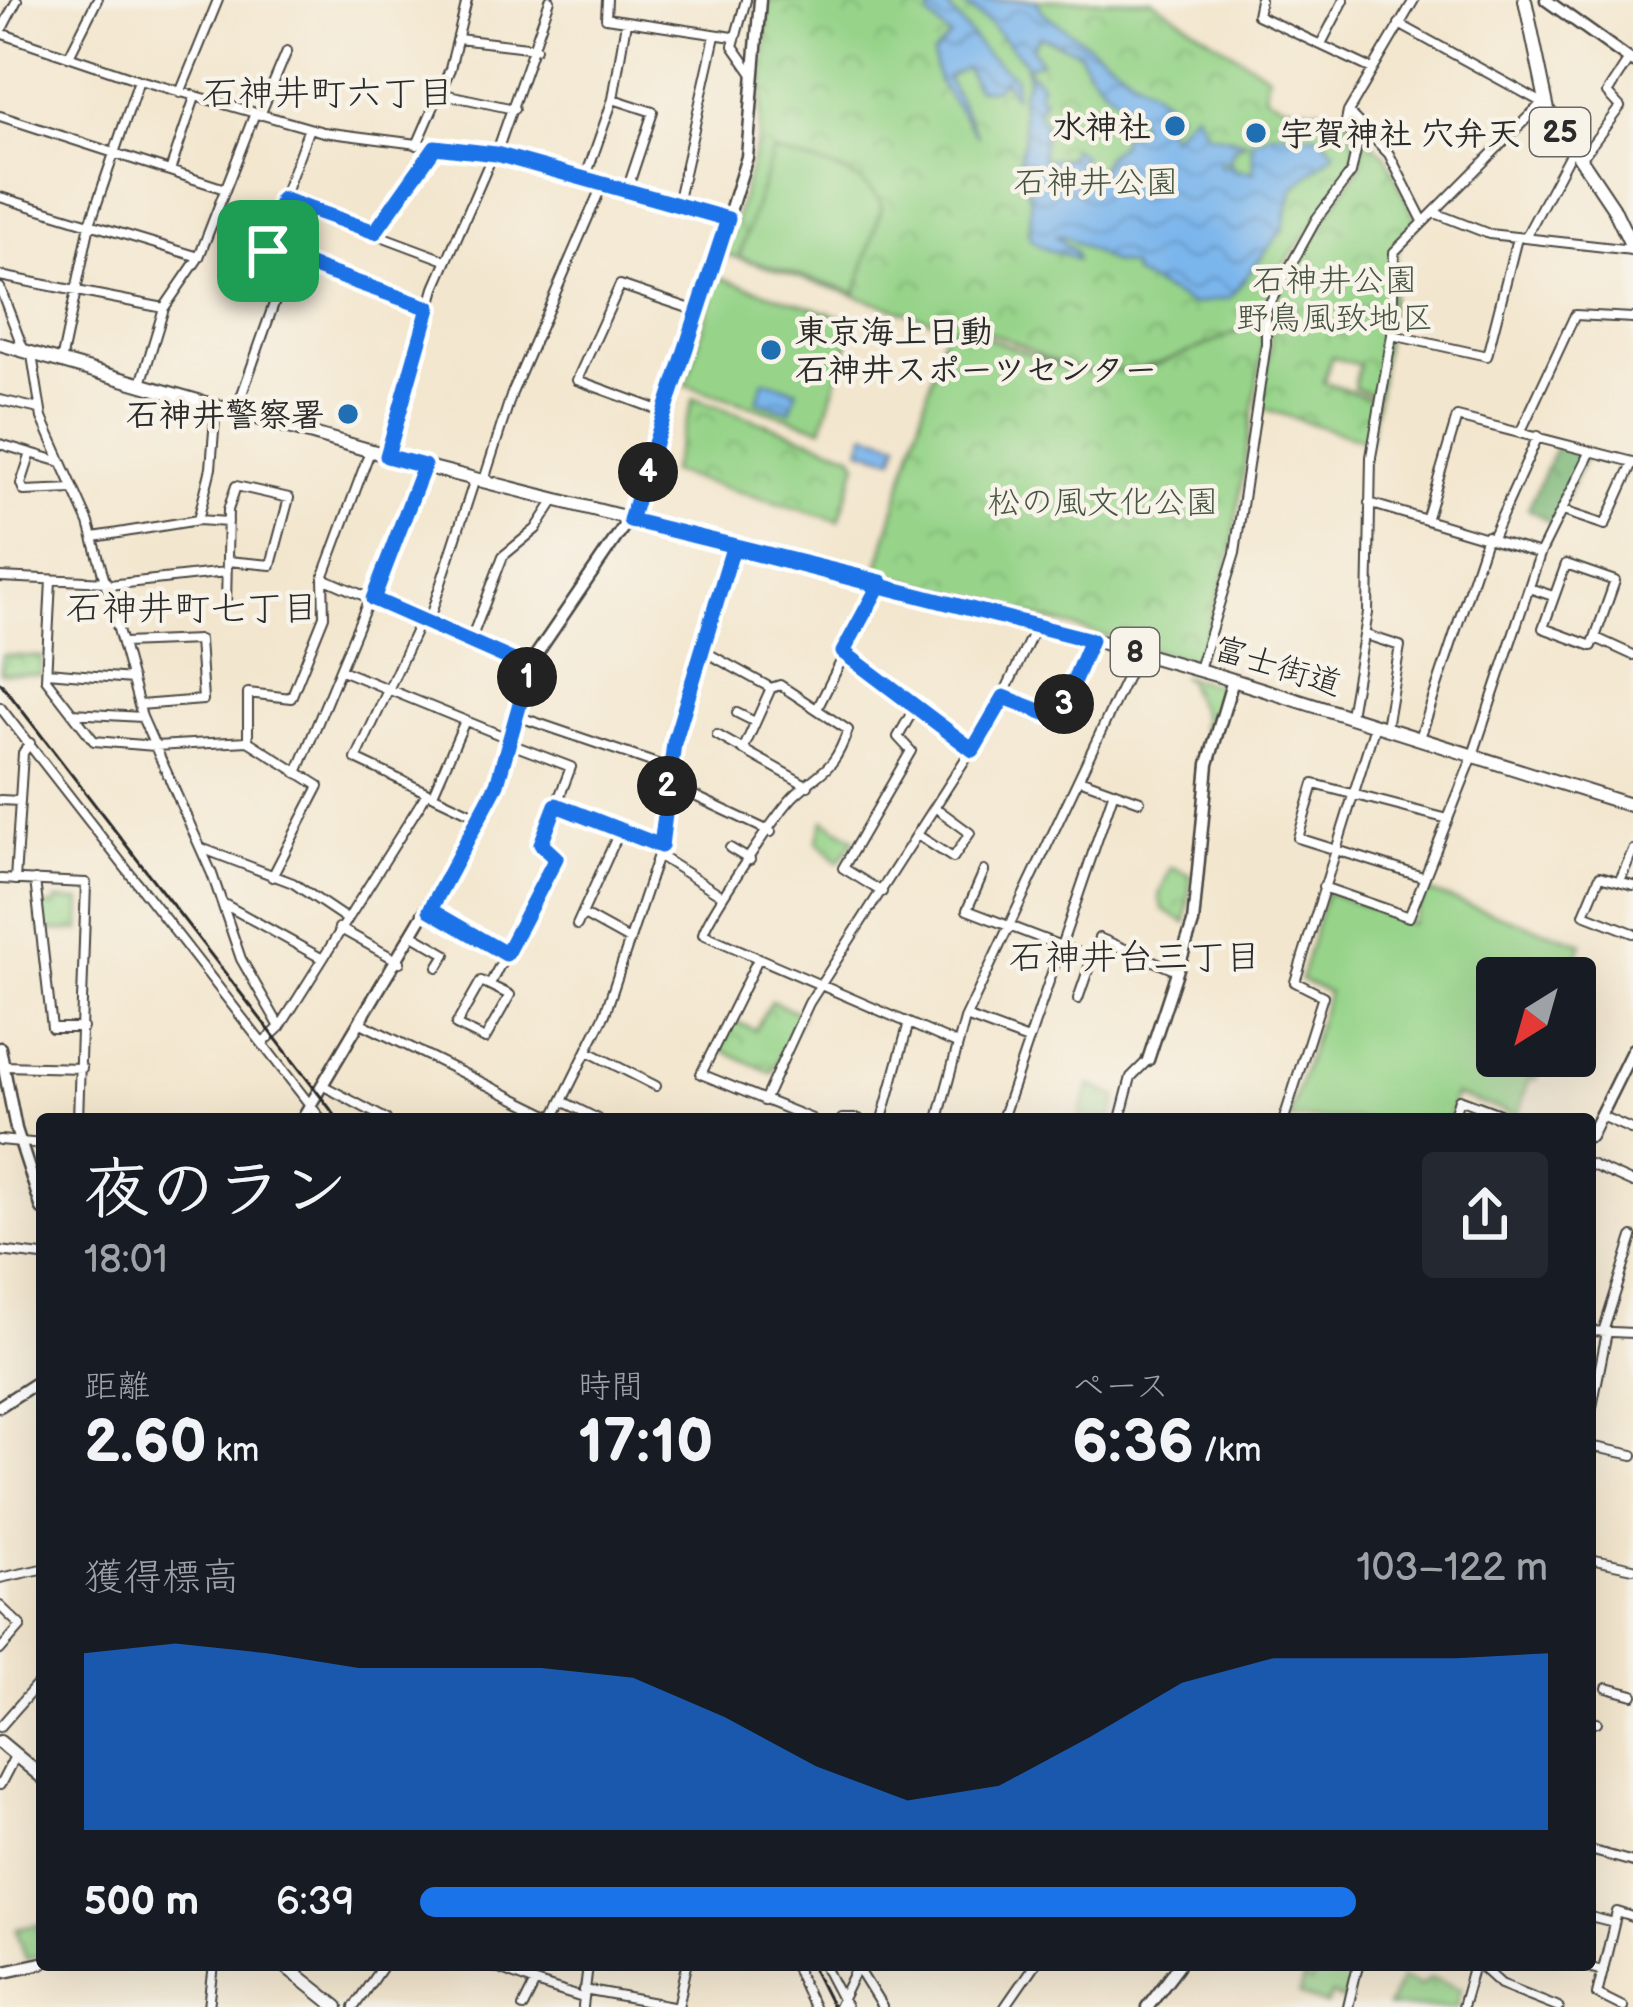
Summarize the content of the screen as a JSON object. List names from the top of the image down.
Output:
{
  "streets": {
    "main road": ["25", "8", "富士街道"]
  },
  "districts": ["石神井町六丁目", "石神井町七丁目", "石神井台三丁目"],
  "parks": ["石神井公園", "石神井公園 野鳥風致地区", "松の風文化公園"],
  "places": [
    "水神社",
    "宇賀神社 穴弁天",
    "東京海上日動 石神井スポーツセンター",
    "石神井警察署"
  ],
  "north": "bottom left",
  "page": {
    "pins": [
      "4",
      "1",
      "3",
      "2"
    ],
    "heading": ["夜のラン", "18:01"],
    "stats": [
      ["距離", "2.60 km"],
      ["時間", "17:10"],
      ["ペース", "6:36 /km"]
    ],
    "chart": ["獲得標高", "103–122 m"],
    "list": [
      {
        "name": "500 m",
        "note": "6:39"
      }
    ]
  }
}
